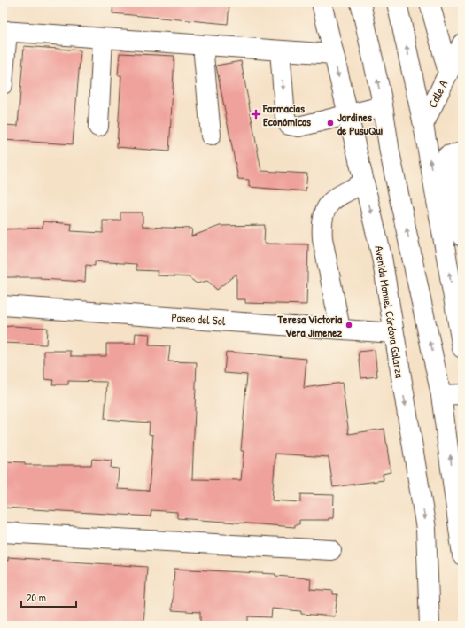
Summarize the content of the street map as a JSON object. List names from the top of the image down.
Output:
{
  "streets": {
    "street": ["Calle A", "Avenida Manuel Córdova Galarza", "Paseo del Sol"]
  },
  "crossings": [
    ["Avenida Manuel Córdova Galarza", "Paseo del Sol"]
  ],
  "places": {
    "health": ["Farmacias Económicas"],
    "other": ["Jardines de PusuQui", "Teresa Victoria Vera Jimenez"]
  },
  "scale_bar": "20 m"
}
